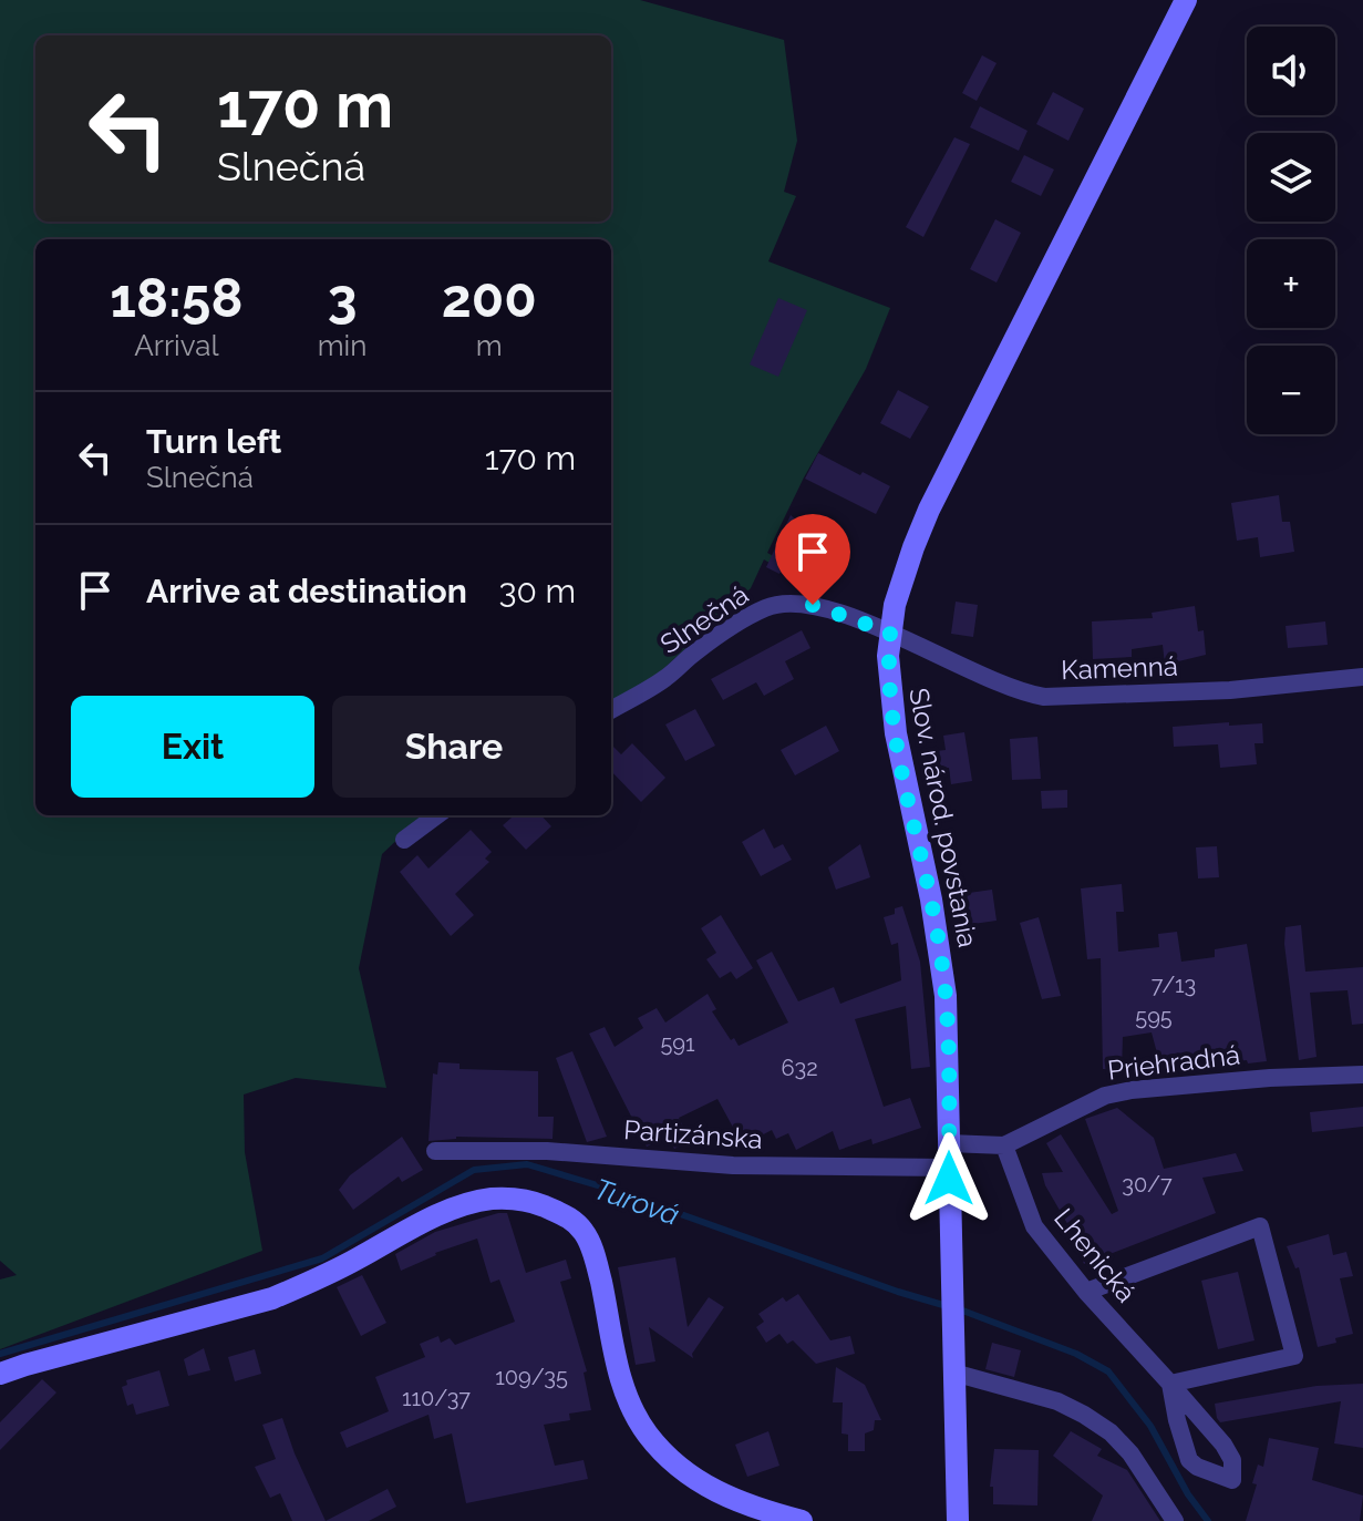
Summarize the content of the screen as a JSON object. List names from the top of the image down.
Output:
{
  "streets": {
    "street": [
      "Slnečná",
      "Kamenná",
      "Slov. národ. povstania",
      "Priehradná",
      "Partizánska",
      "Lhenická"
    ]
  },
  "crossings": [
    ["Slnečná", "Kamenná"],
    ["Slnečná", "Slov. národ. povstania"],
    ["Kamenná", "Slov. národ. povstania"],
    ["Slov. národ. povstania", "Priehradná"],
    ["Slov. národ. povstania", "Partizánska"],
    ["Priehradná", "Lhenická"]
  ],
  "water": ["Turová"],
  "house_numbers": [
    "7/13",
    "595",
    "591",
    "632",
    "30/7",
    "109/35",
    "110/37"
  ],
  "page": {
    "map_buttons": ["+", "−"],
    "turn": ["170 m", "Slnečná"],
    "eta": [
      "18:58",
      "Arrival",
      "3",
      "min",
      "200",
      "m"
    ],
    "list": [
      {
        "name": "Turn left",
        "note": "Slnečná",
        "value": "170 m"
      },
      {
        "name": "Arrive at destination",
        "value": "30 m"
      }
    ],
    "buttons": ["Exit", "Share"]
  }
}
